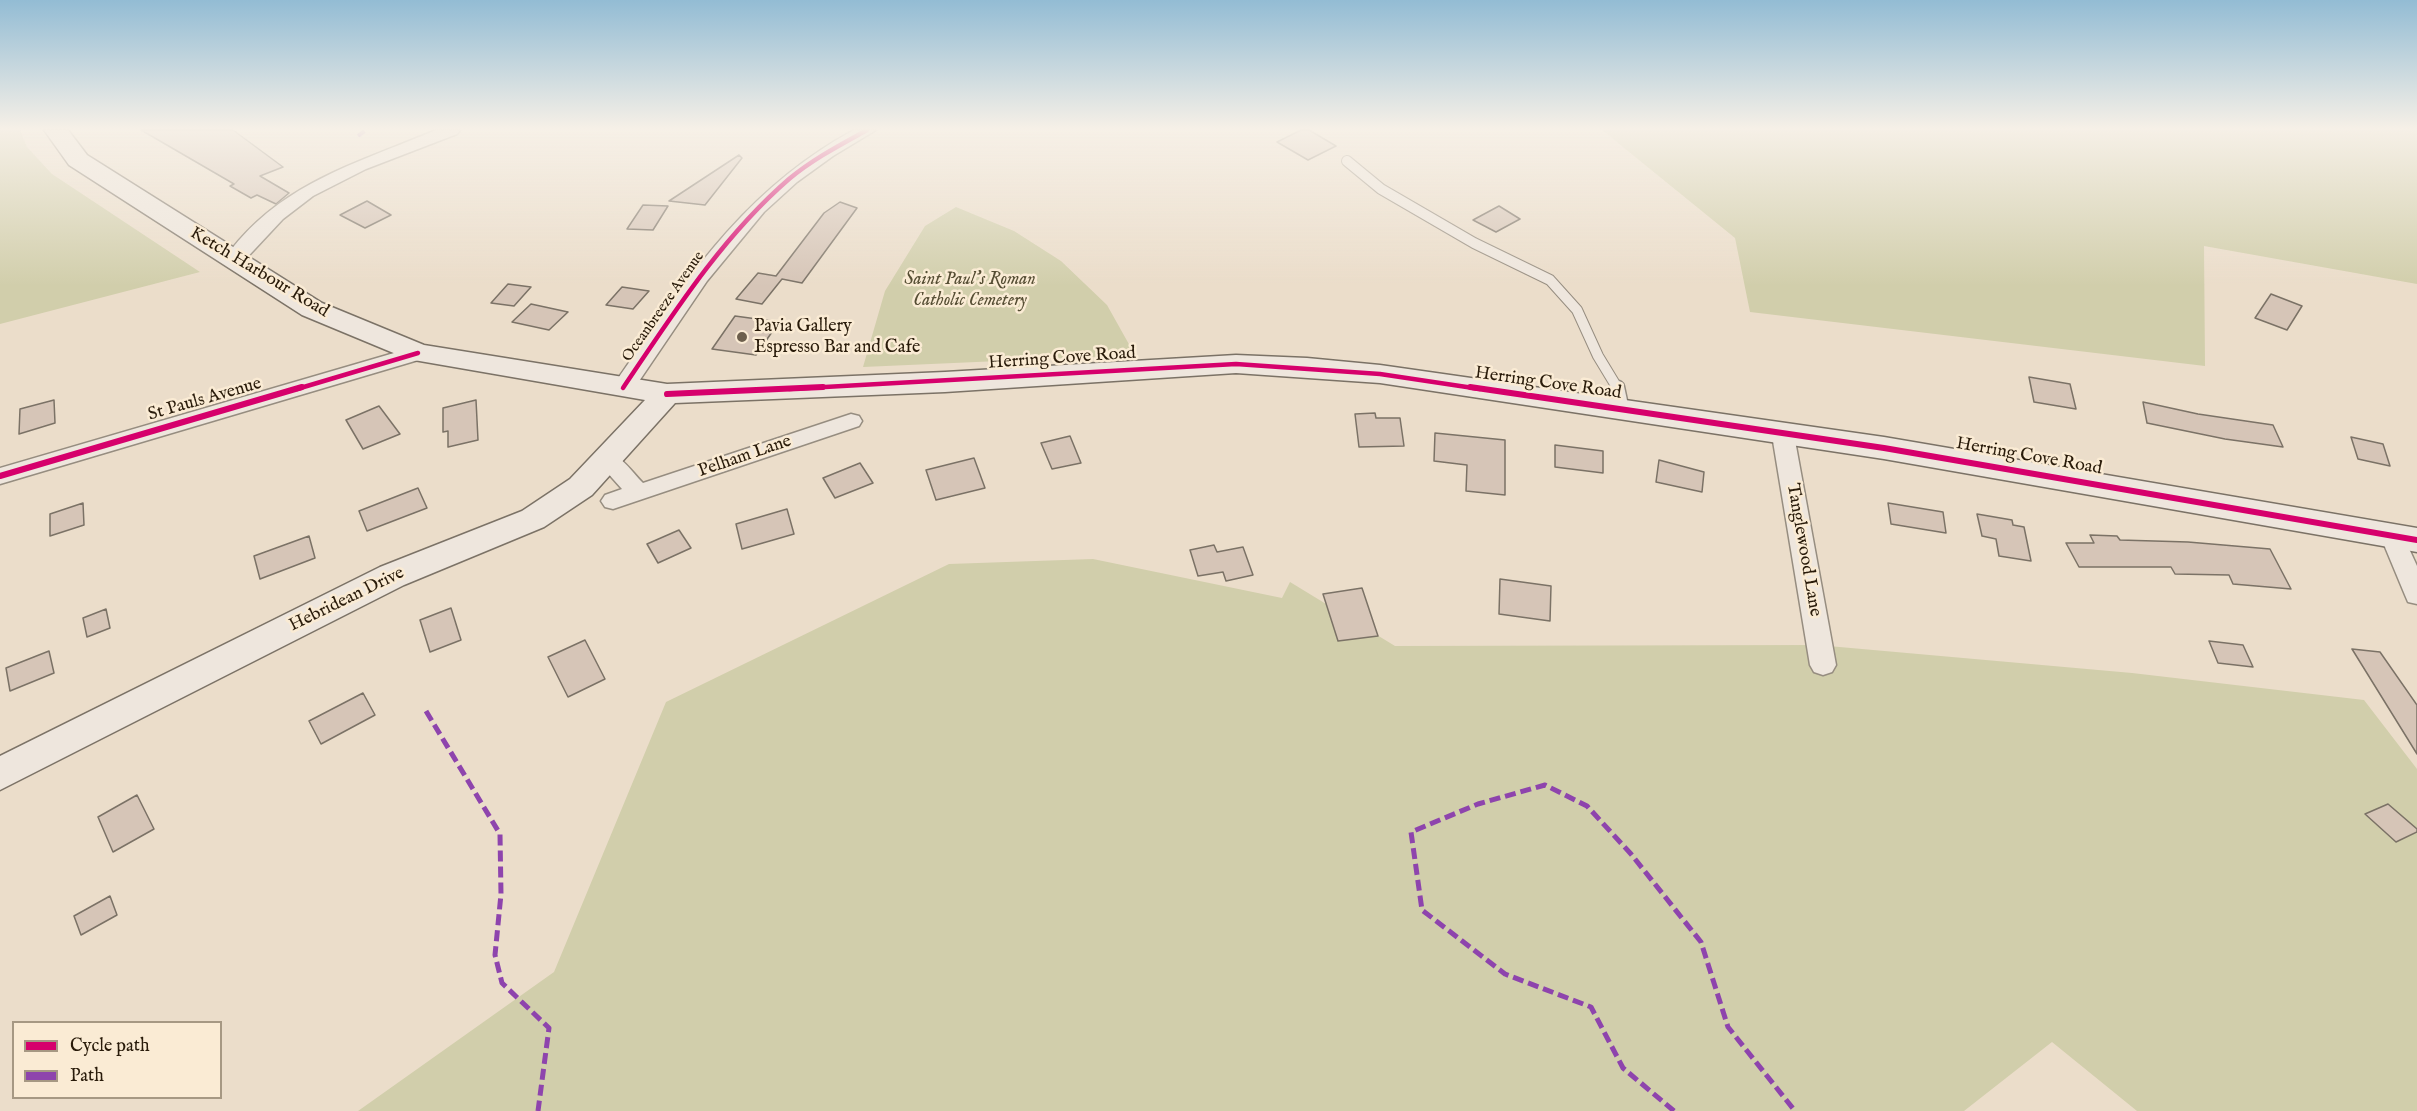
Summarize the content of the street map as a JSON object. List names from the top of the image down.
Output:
{
  "streets": {
    "main road": ["Ketch Harbour Road", "Herring Cove Road", "Hebridean Drive"],
    "street": [
      "Oceanbreeze Avenue",
      "St Pauls Avenue",
      "Pelham Lane",
      "Tanglewood Lane"
    ]
  },
  "crossings": [
    ["Ketch Harbour Road", "Oceanbreeze Avenue"],
    ["Ketch Harbour Road", "Herring Cove Road"],
    ["Ketch Harbour Road", "St Pauls Avenue"],
    ["Ketch Harbour Road", "Hebridean Drive"],
    ["Herring Cove Road", "Tanglewood Lane"],
    ["Herring Cove Road", "Hebridean Drive"]
  ],
  "parks": ["Saint Paul's Roman Catholic Cemetery"],
  "places": ["Pavia Gallery Espresso Bar and Cafe"],
  "legend": ["Cycle path", "Path"]
}
